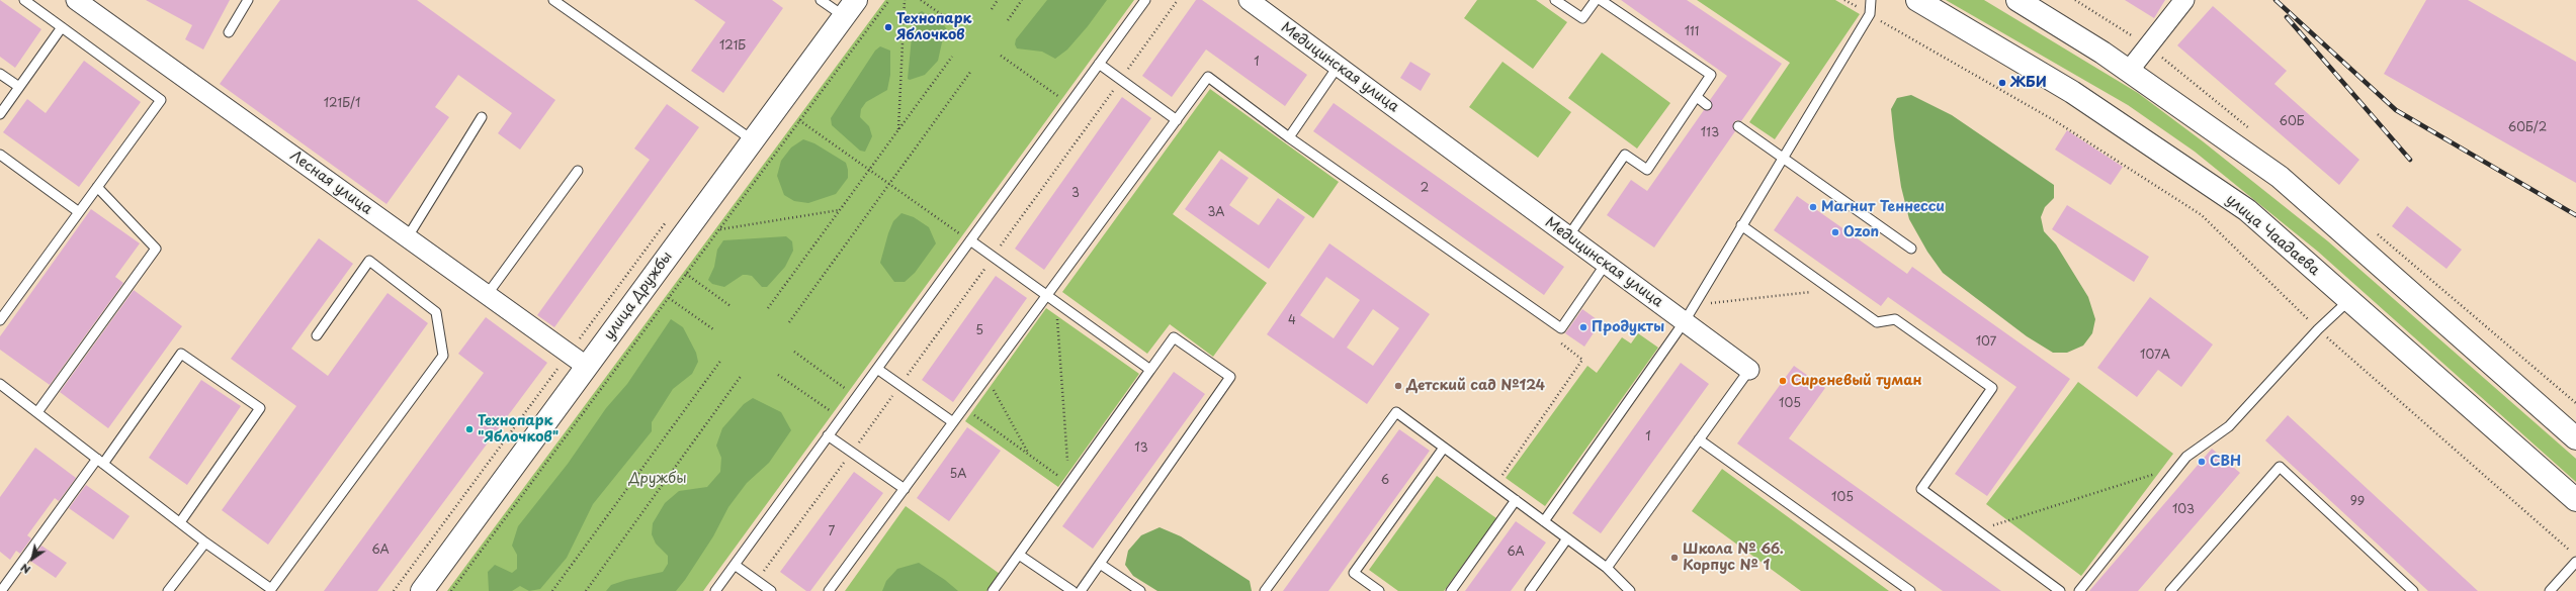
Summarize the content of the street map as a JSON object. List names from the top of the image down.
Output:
{
  "streets": {
    "main road": ["улица Чаадаева", "улица Дружбы"],
    "street": ["Медицинская улица", "Лесная улица"]
  },
  "crossings": [
    ["Лесная улица", "улица Дружбы"]
  ],
  "parks": ["Дружбы"],
  "places": [
    "Технопарк Яблочков",
    "ЖБИ",
    "Магнит Теннесси",
    "Ozon",
    "Продукты",
    "Сиреневый туман",
    "Детский сад №124",
    "Технопарк \"Яблочков\"",
    "СВН",
    "Школа № 66. Корпус № 1"
  ],
  "house_numbers": [
    "111",
    "121Б",
    "1",
    "121Б/1",
    "60Б",
    "60Б/2",
    "113",
    "2",
    "3",
    "3А",
    "4",
    "5",
    "107",
    "107А",
    "105",
    "1",
    "13",
    "5А",
    "6",
    "105",
    "99",
    "103",
    "7",
    "6А",
    "6А"
  ],
  "north": "bottom left"
}
